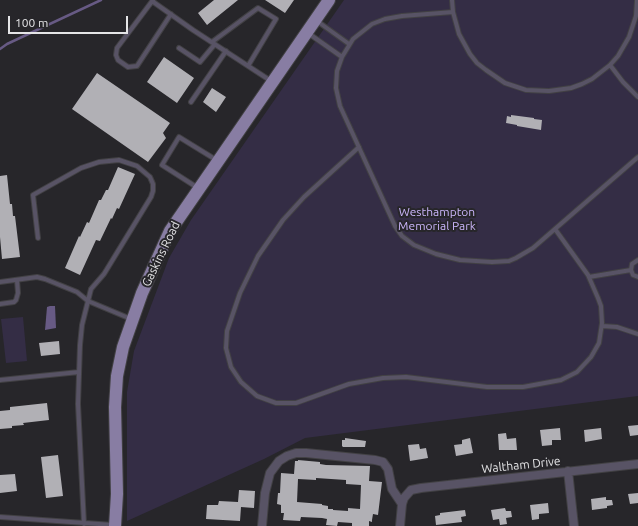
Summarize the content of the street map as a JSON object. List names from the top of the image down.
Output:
{
  "streets": {
    "main road": ["Gaskins Road"],
    "street": ["Waltham Drive"]
  },
  "parks": ["Westhampton Memorial Park"],
  "scale_bar": "100 m"
}
